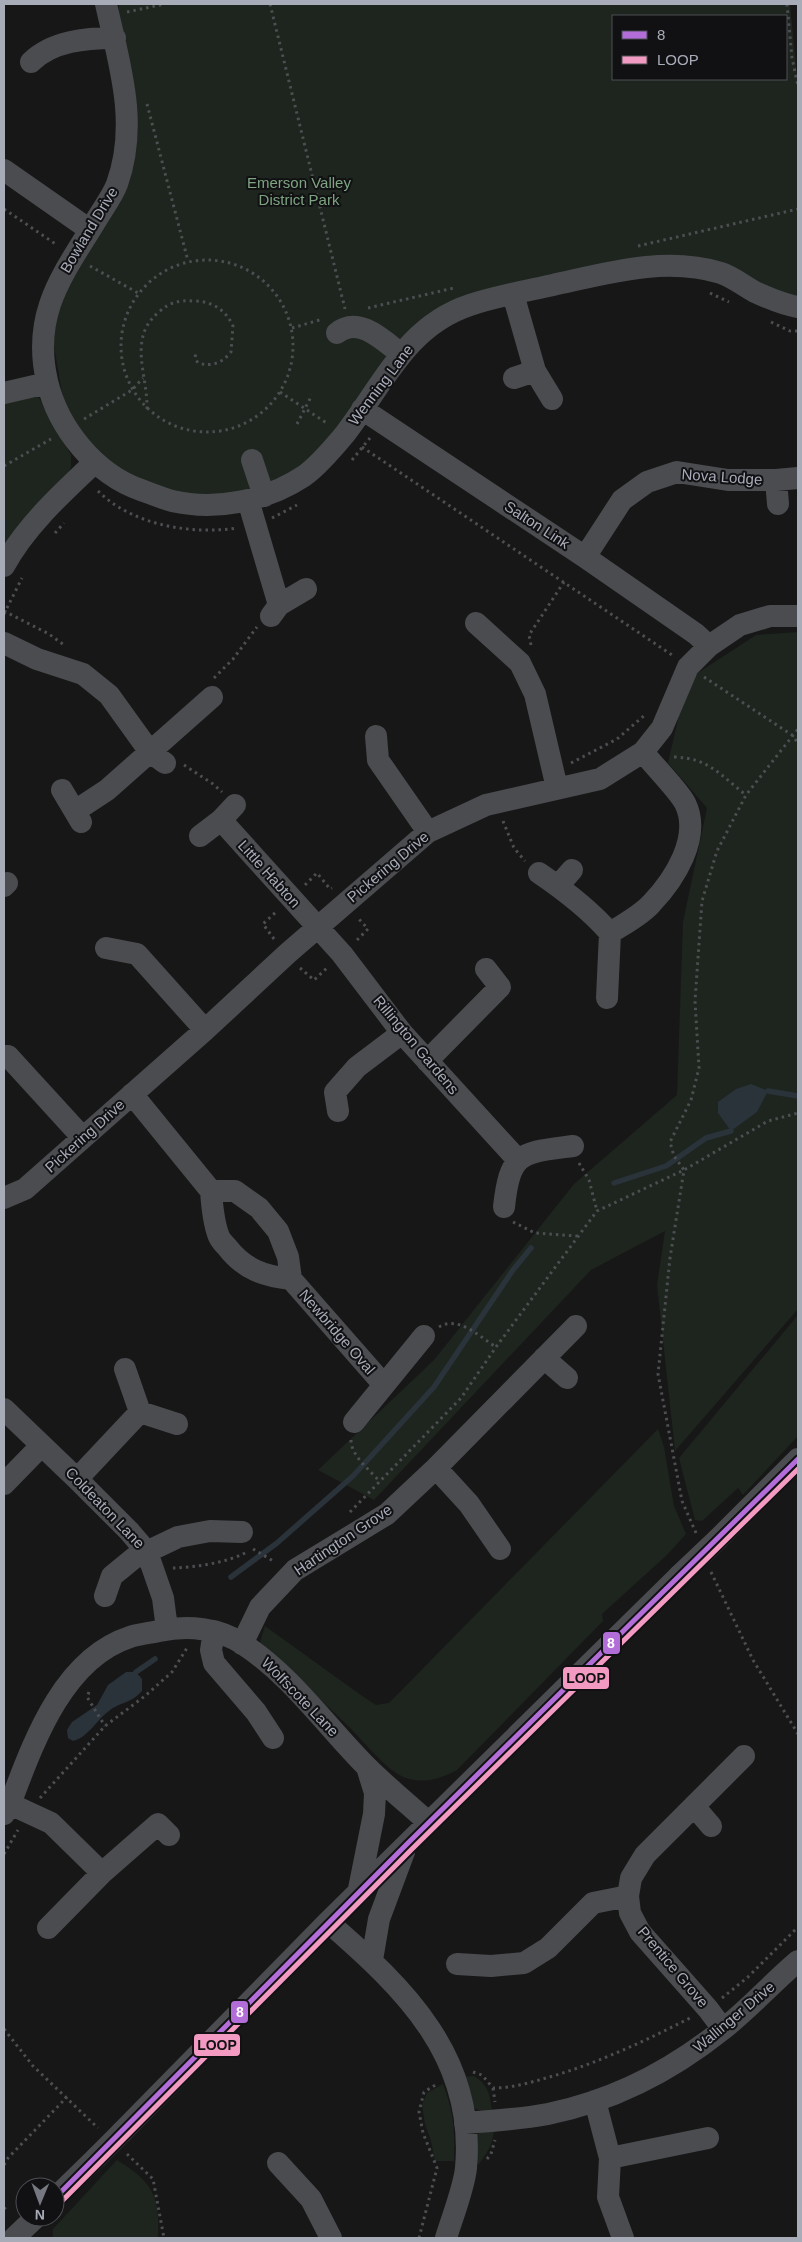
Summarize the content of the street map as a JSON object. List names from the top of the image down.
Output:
{
  "streets": {
    "street": [
      "Bowland Drive",
      "Wenning Lane",
      "Nova Lodge",
      "Salton Link",
      "Pickering Drive",
      "Little Habton",
      "Rillington Gardens",
      "Newbridge Oval",
      "Coldeaton Lane",
      "Hartington Grove",
      "Wolfscote Lane",
      "Prentice Grove",
      "Wallinger Drive"
    ]
  },
  "crossings": [
    ["Bowland Drive", "Wenning Lane"],
    ["Wenning Lane", "Salton Link"],
    ["Nova Lodge", "Salton Link"],
    ["Salton Link", "Pickering Drive"],
    ["Pickering Drive", "Little Habton"],
    ["Pickering Drive", "Rillington Gardens"],
    ["Little Habton", "Rillington Gardens"],
    ["Coldeaton Lane", "Wolfscote Lane"],
    ["Hartington Grove", "Wolfscote Lane"],
    ["Prentice Grove", "Wallinger Drive"]
  ],
  "parks": ["Emerson Valley District Park"],
  "lines": ["transit line 8", "transit line LOOP"],
  "legend": ["8", "LOOP"],
  "north": "bottom"
}
